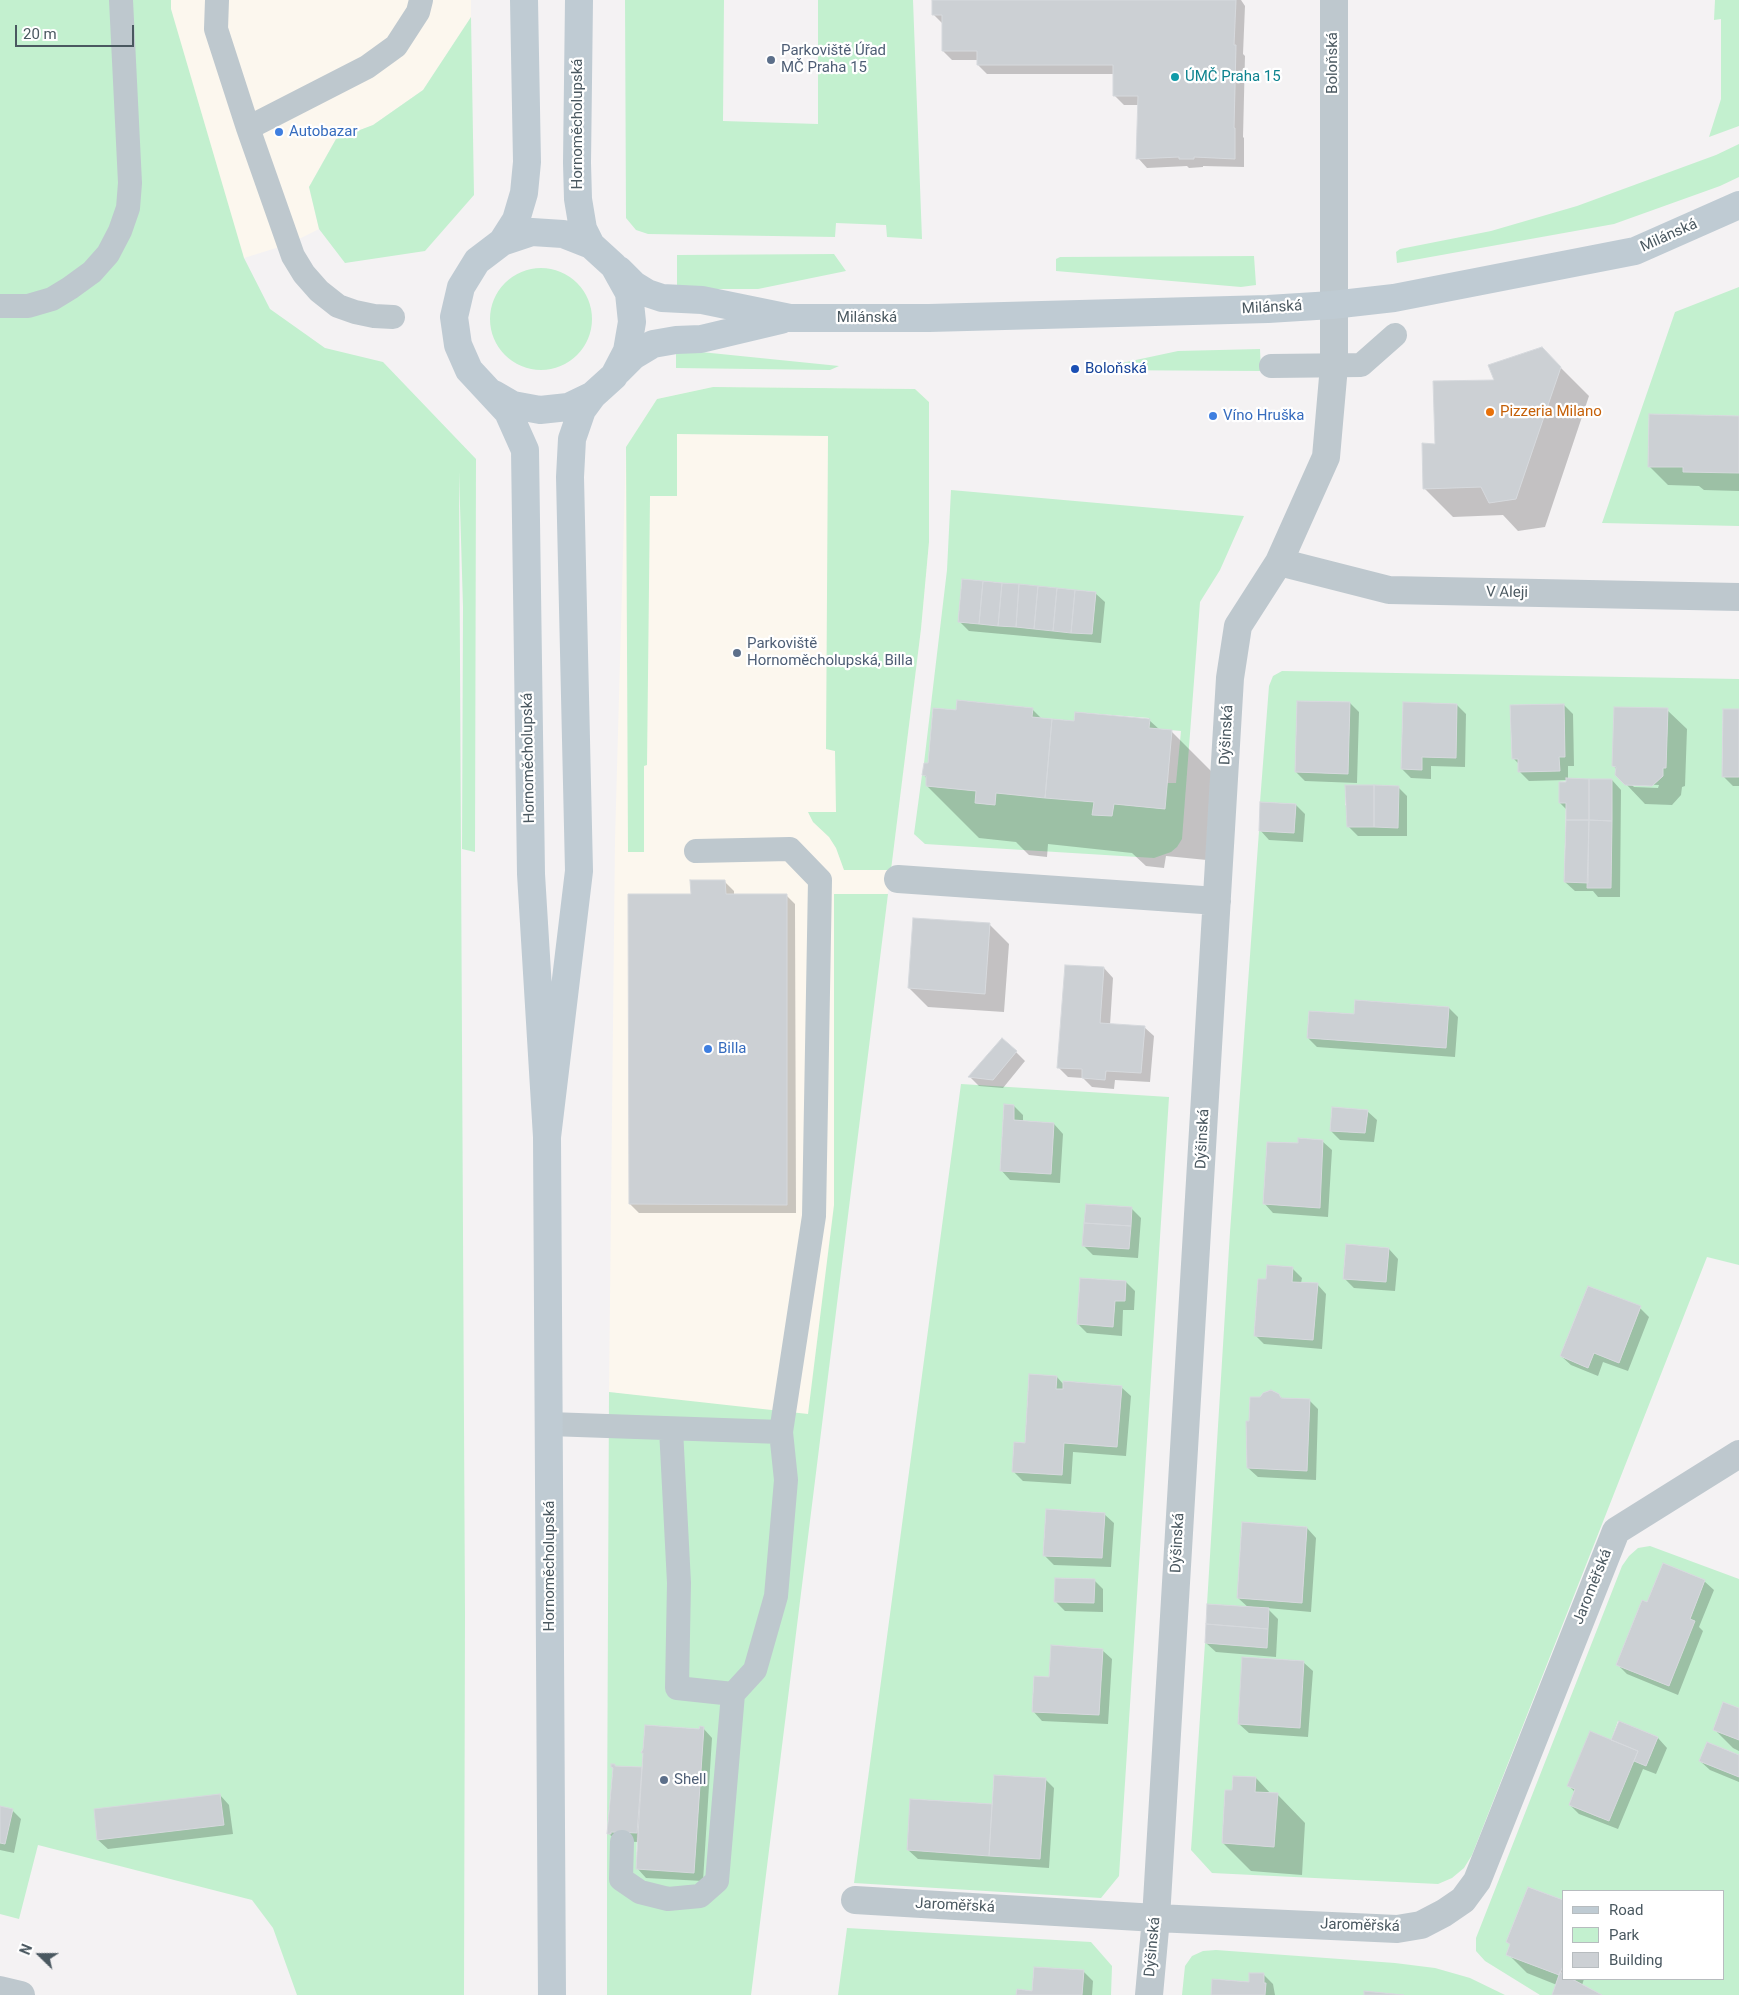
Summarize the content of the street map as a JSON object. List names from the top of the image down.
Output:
{
  "streets": {
    "street": [
      "Boloňská",
      "Hornoměcholupská",
      "Milánská",
      "V Aleji",
      "Dýšinská",
      "Jaroměřská"
    ]
  },
  "crossings": [
    ["Boloňská", "Milánská"],
    ["Boloňská", "Dýšinská"],
    ["Hornoměcholupská", "Milánská"],
    ["Milánská", "Dýšinská"],
    ["V Aleji", "Dýšinská"],
    ["Dýšinská", "Jaroměřská"]
  ],
  "places": [
    "Parkoviště Úřad MČ Praha 15",
    "ÚMČ Praha 15",
    "Autobazar",
    "Boloňská",
    "Pizzeria Milano",
    "Víno Hruška",
    "Parkoviště Hornoměcholupská, Billa",
    "Billa",
    "Shell"
  ],
  "legend": ["Road", "Park", "Building"],
  "scale_bar": "20 m",
  "north": "left"
}
